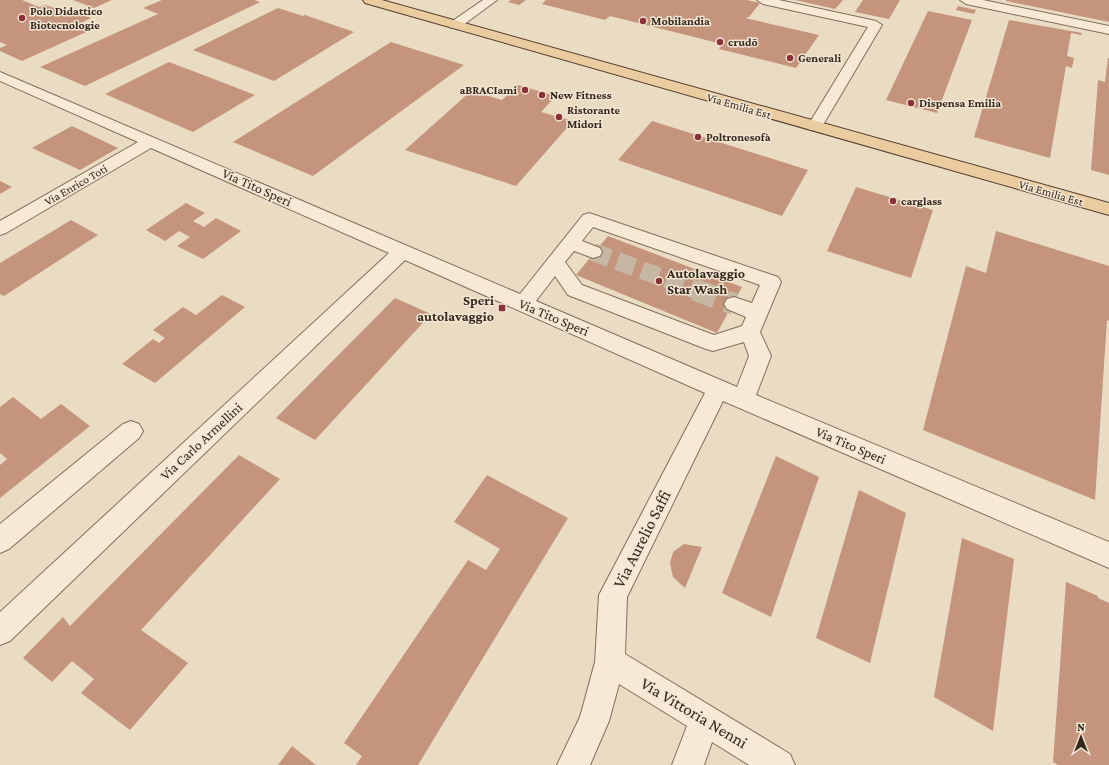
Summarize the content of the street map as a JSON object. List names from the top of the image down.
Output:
{
  "streets": {
    "main road": ["Via Emilia Est"],
    "street": [
      "Via Enrico Toti",
      "Via Tito Speri",
      "Via Carlo Armellini",
      "Via Aurelio Saffi",
      "Via Vittoria Nenni"
    ]
  },
  "crossings": [
    ["Via Enrico Toti", "Via Tito Speri"],
    ["Via Tito Speri", "Via Carlo Armellini"],
    ["Via Tito Speri", "Via Aurelio Saffi"],
    ["Via Aurelio Saffi", "Via Vittoria Nenni"]
  ],
  "places": {
    "other": [
      "Polo Didattico Biotecnologie",
      "Mobilandia",
      "crudō",
      "Generali",
      "aBRACIami",
      "New Fitness",
      "Dispensa Emilia",
      "Ristorante Midori",
      "Poltronesofà",
      "carglass",
      "Autolavaggio Star Wash"
    ],
    "transit": ["Speri autolavaggio"]
  },
  "north": "top"
}
